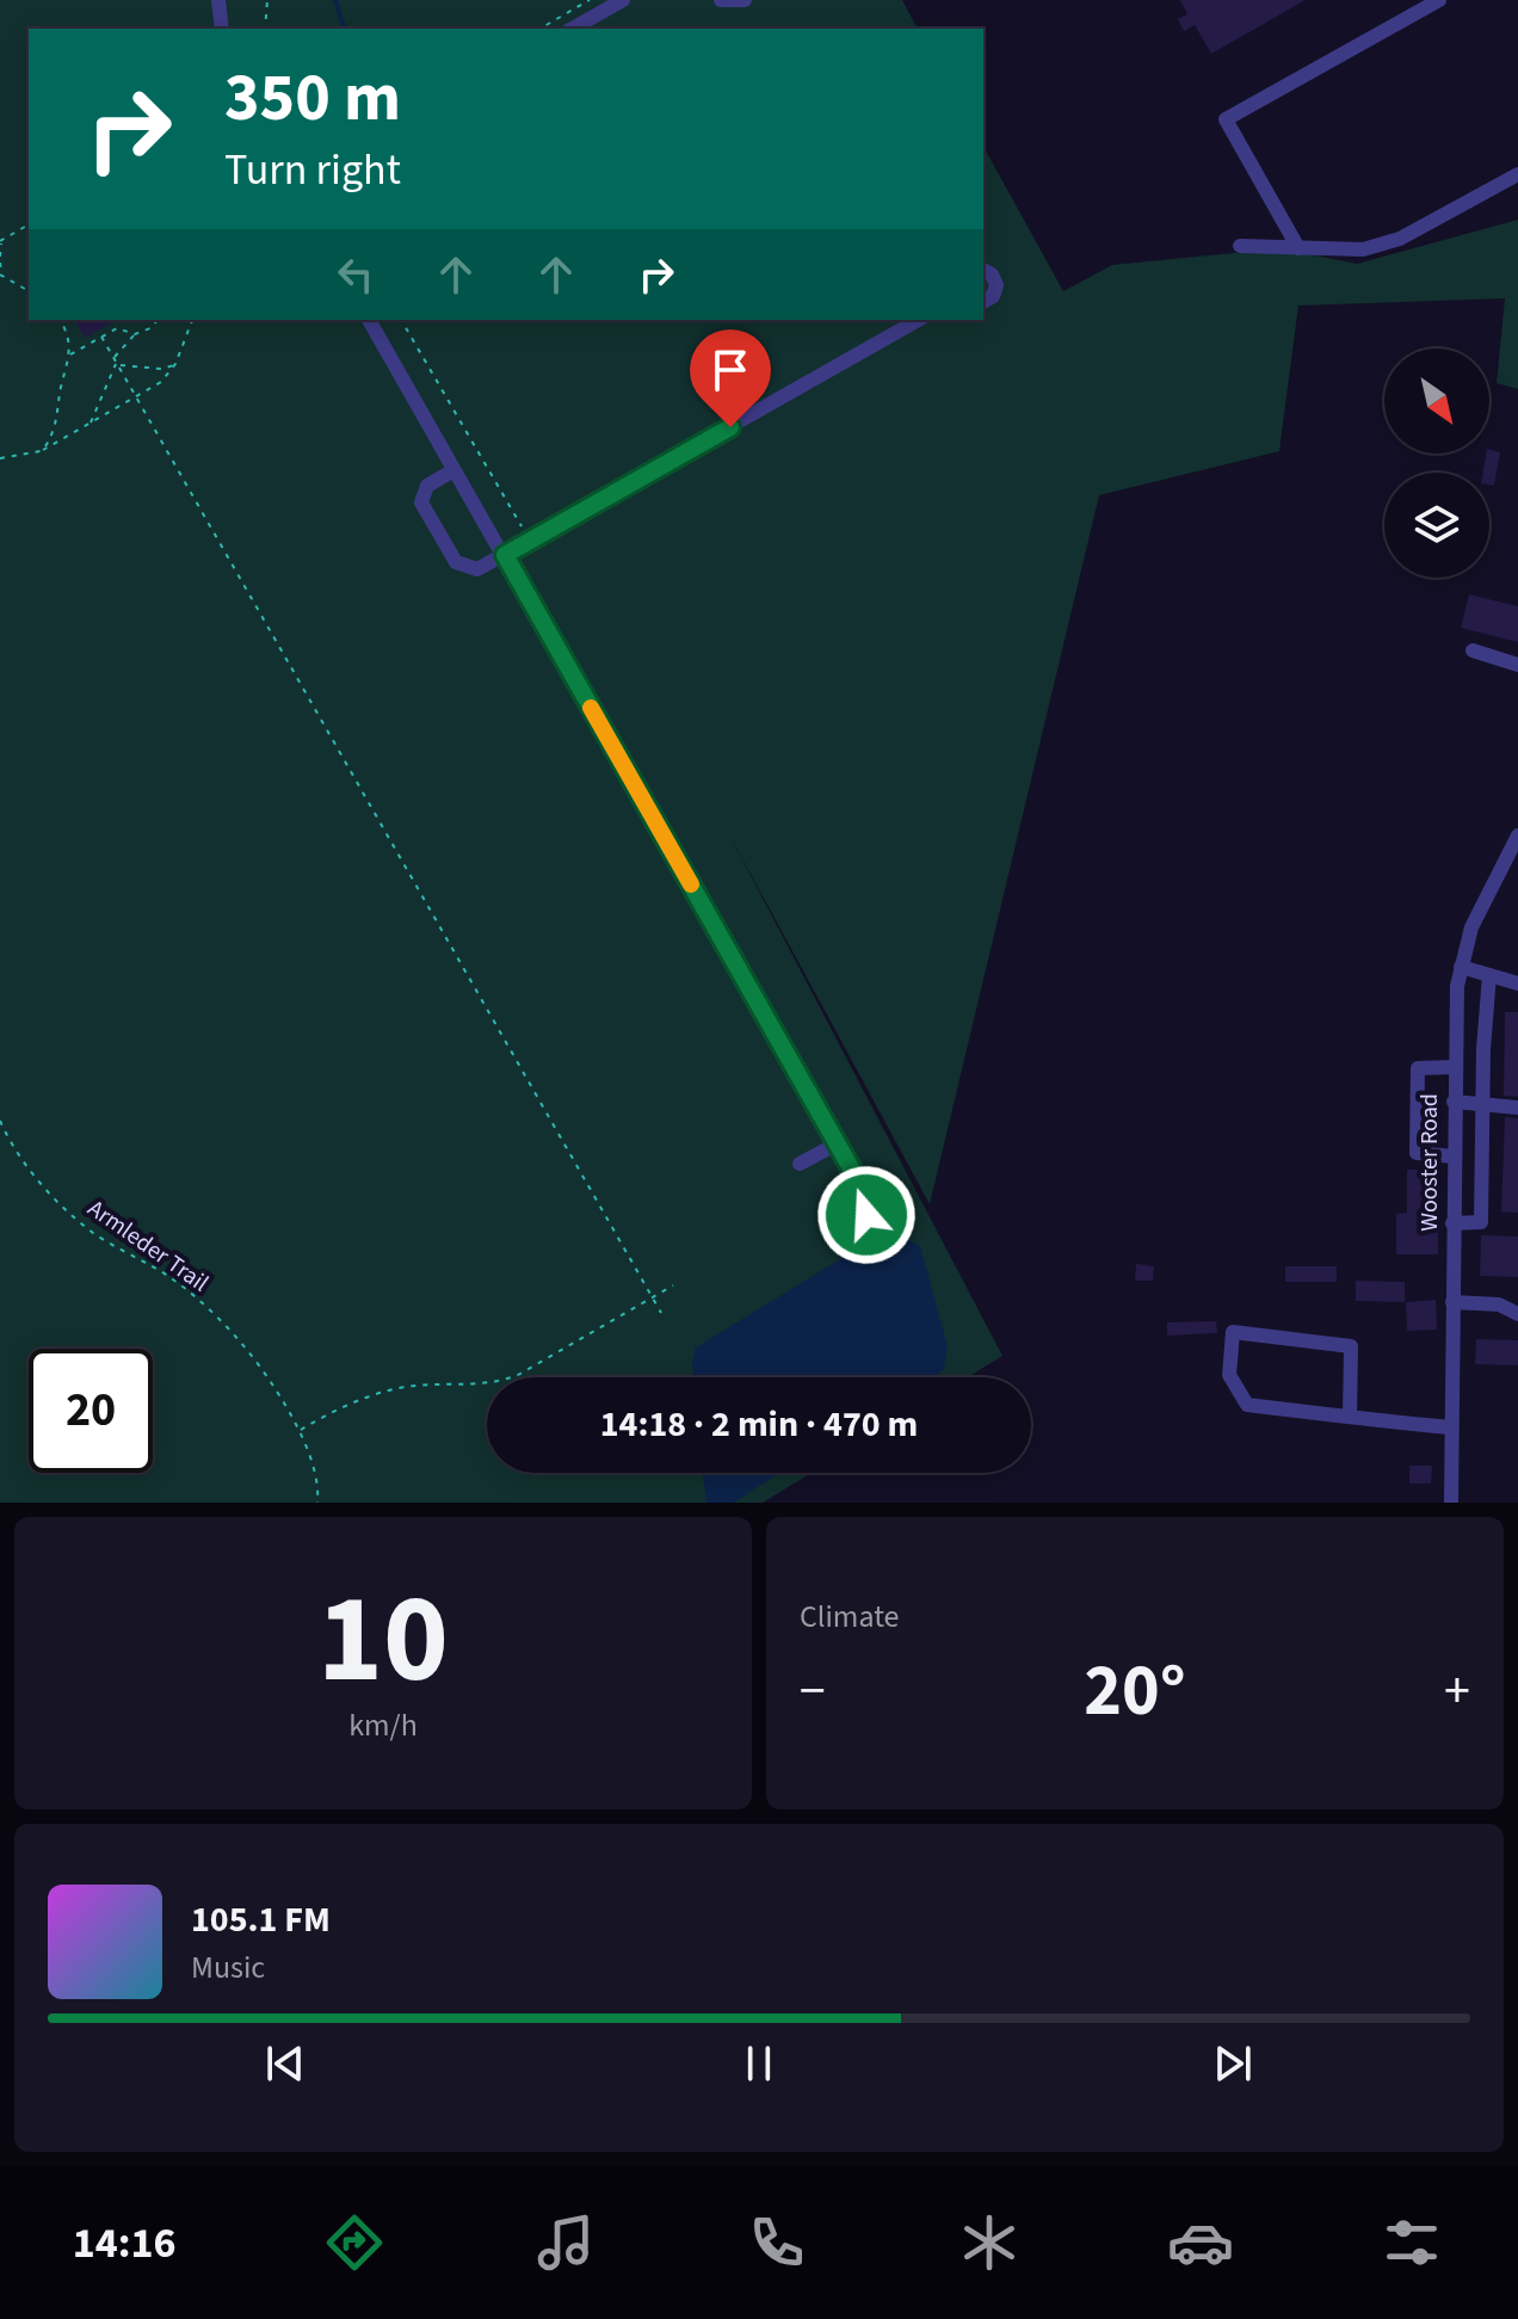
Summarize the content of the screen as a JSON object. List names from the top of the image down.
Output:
{
  "streets": {
    "street": ["Wooster Road"],
    "path": ["Armleder Trail"]
  },
  "north": "bottom right",
  "page": {
    "turn": ["350 m", "Turn right"],
    "limit": "20",
    "trip": "14:18 · 2 min · 470 m",
    "tile": [
      ["10", "km/h"],
      "Climate"
    ],
    "heat": ["−", "20°", "+"],
    "song": ["105.1 FM", "Music"],
    "tabs": "14:16"
  }
}
